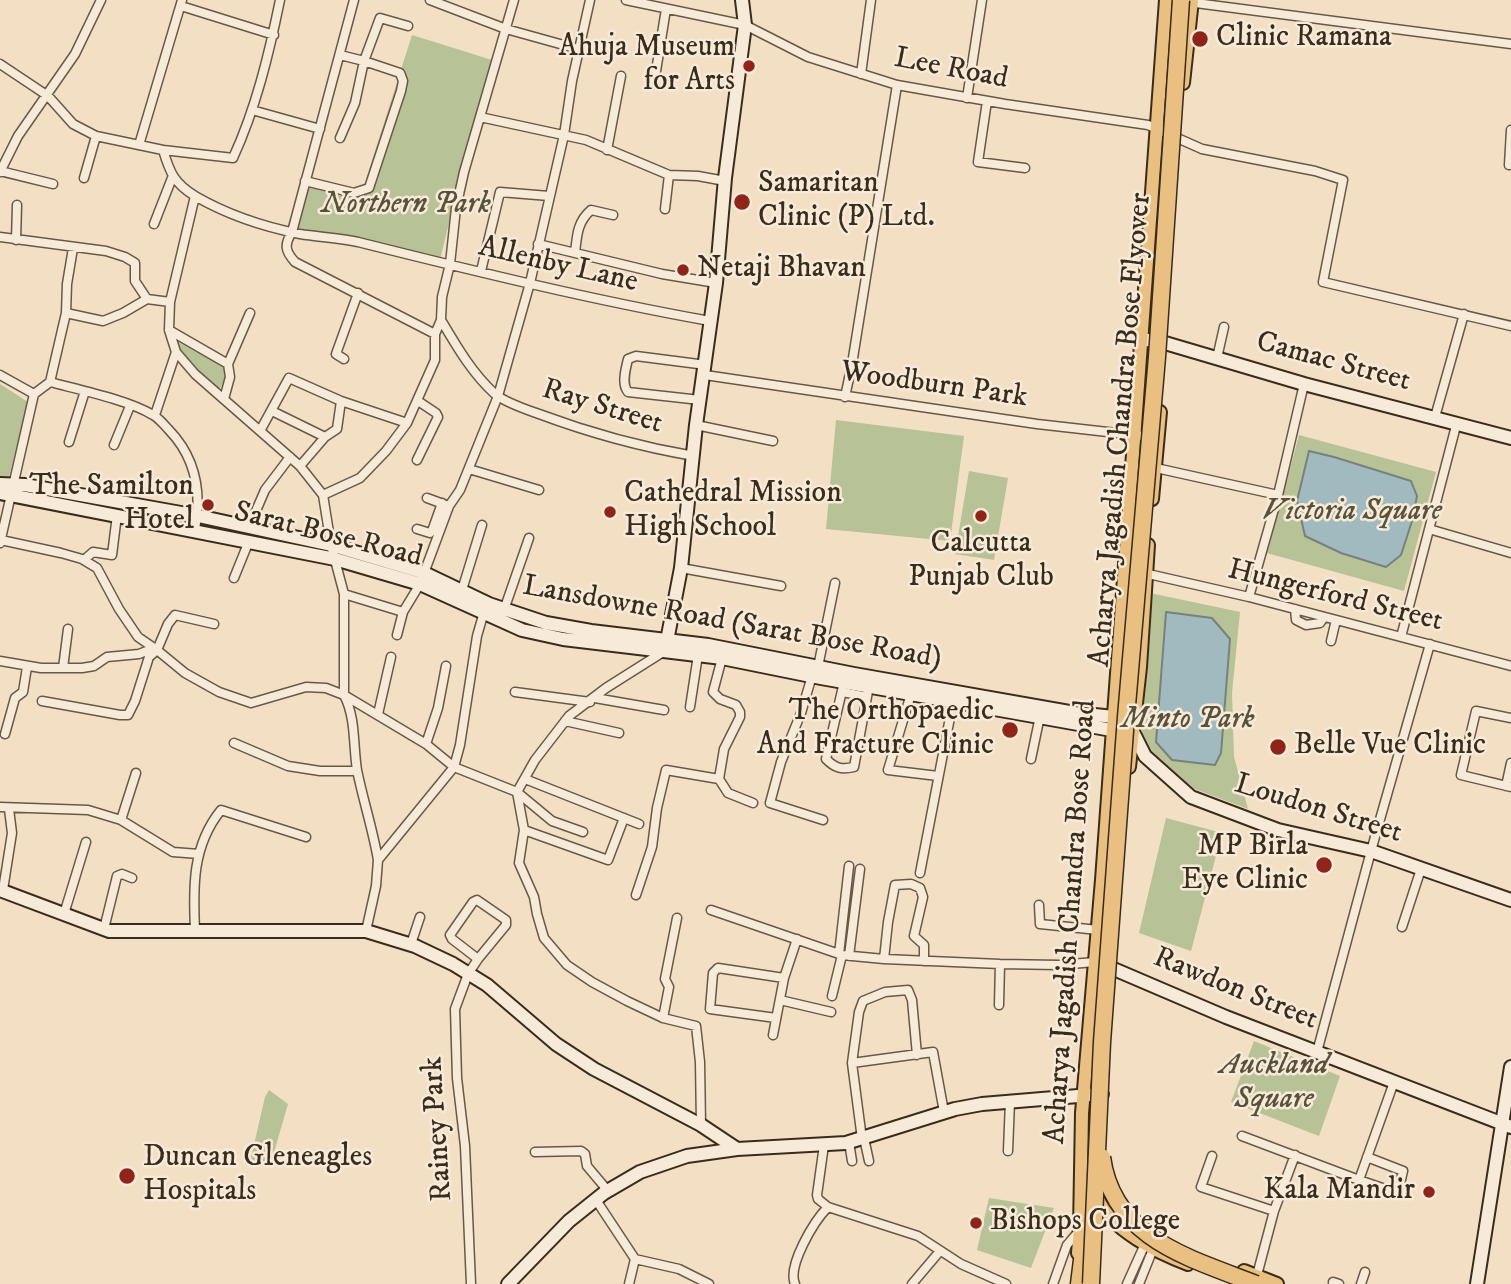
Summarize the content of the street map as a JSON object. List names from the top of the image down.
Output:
{
  "streets": {
    "highway": ["Acharya Jagadish Chandra Bose Flyover"],
    "main road": [
      "Camac Street",
      "Sarat Bose Road",
      "Lansdowne Road (Sarat Bose Road)",
      "Loudon Street",
      "Acharya Jagadish Chandra Bose Road",
      "Rawdon Street"
    ],
    "street": [
      "Lee Road",
      "Allenby Lane",
      "Woodburn Park",
      "Ray Street",
      "Hungerford Street",
      "Rainey Park"
    ]
  },
  "crossings": [
    ["Lee Road", "Acharya Jagadish Chandra Bose Road"],
    ["Camac Street", "Acharya Jagadish Chandra Bose Road"],
    ["Woodburn Park", "Acharya Jagadish Chandra Bose Road"],
    ["Acharya Jagadish Chandra Bose Flyover", "Acharya Jagadish Chandra Bose Road"],
    ["Sarat Bose Road", "Lansdowne Road (Sarat Bose Road)"],
    ["Sarat Bose Road", "Loudon Street"],
    ["Sarat Bose Road", "Acharya Jagadish Chandra Bose Road"],
    ["Hungerford Street", "Acharya Jagadish Chandra Bose Road"],
    ["Lansdowne Road (Sarat Bose Road)", "Acharya Jagadish Chandra Bose Road"],
    ["Loudon Street", "Acharya Jagadish Chandra Bose Road"],
    ["Acharya Jagadish Chandra Bose Road", "Rawdon Street"]
  ],
  "parks": [
    "Northern Park",
    "Victoria Square",
    "Minto Park",
    "Auckland Square"
  ],
  "places": [
    "Clinic Ramana",
    "Ahuja Museum for Arts",
    "Samaritan Clinic (P) Ltd.",
    "Netaji Bhavan",
    "The Samilton Hotel",
    "Cathedral Mission High School",
    "Calcutta Punjab Club",
    "The Orthopaedic And Fracture Clinic",
    "Belle Vue Clinic",
    "MP Birla Eye Clinic",
    "Duncan Gleneagles Hospitals",
    "Kala Mandir",
    "Bishops College"
  ]
}
